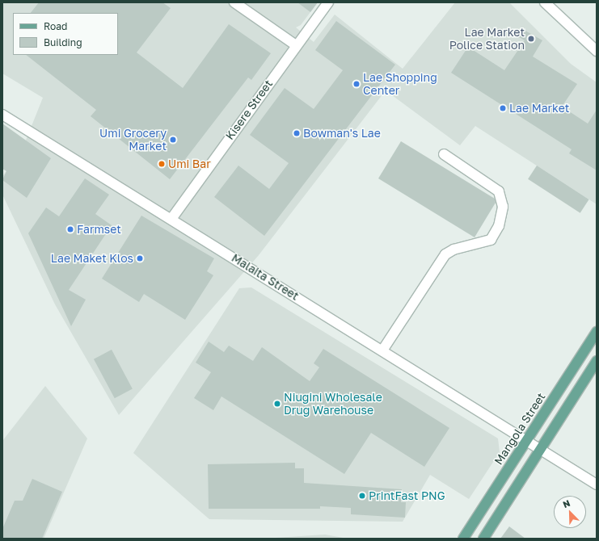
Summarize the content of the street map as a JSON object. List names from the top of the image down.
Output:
{
  "streets": {
    "main road": ["Mangola Street"],
    "street": ["Kisere Street", "Malaita Street"]
  },
  "crossings": [
    ["Kisere Street", "Malaita Street"],
    ["Malaita Street", "Mangola Street"]
  ],
  "places": [
    "Lae Market Police Station",
    "Lae Shopping Center",
    "Lae Market",
    "Bowman's Lae",
    "Umi Grocery Market",
    "Umi Bar",
    "Farmset",
    "Lae Maket Klos",
    "Niugini Wholesale Drug Warehouse",
    "PrintFast PNG"
  ],
  "legend": ["Road", "Building"],
  "north": "top left"
}
